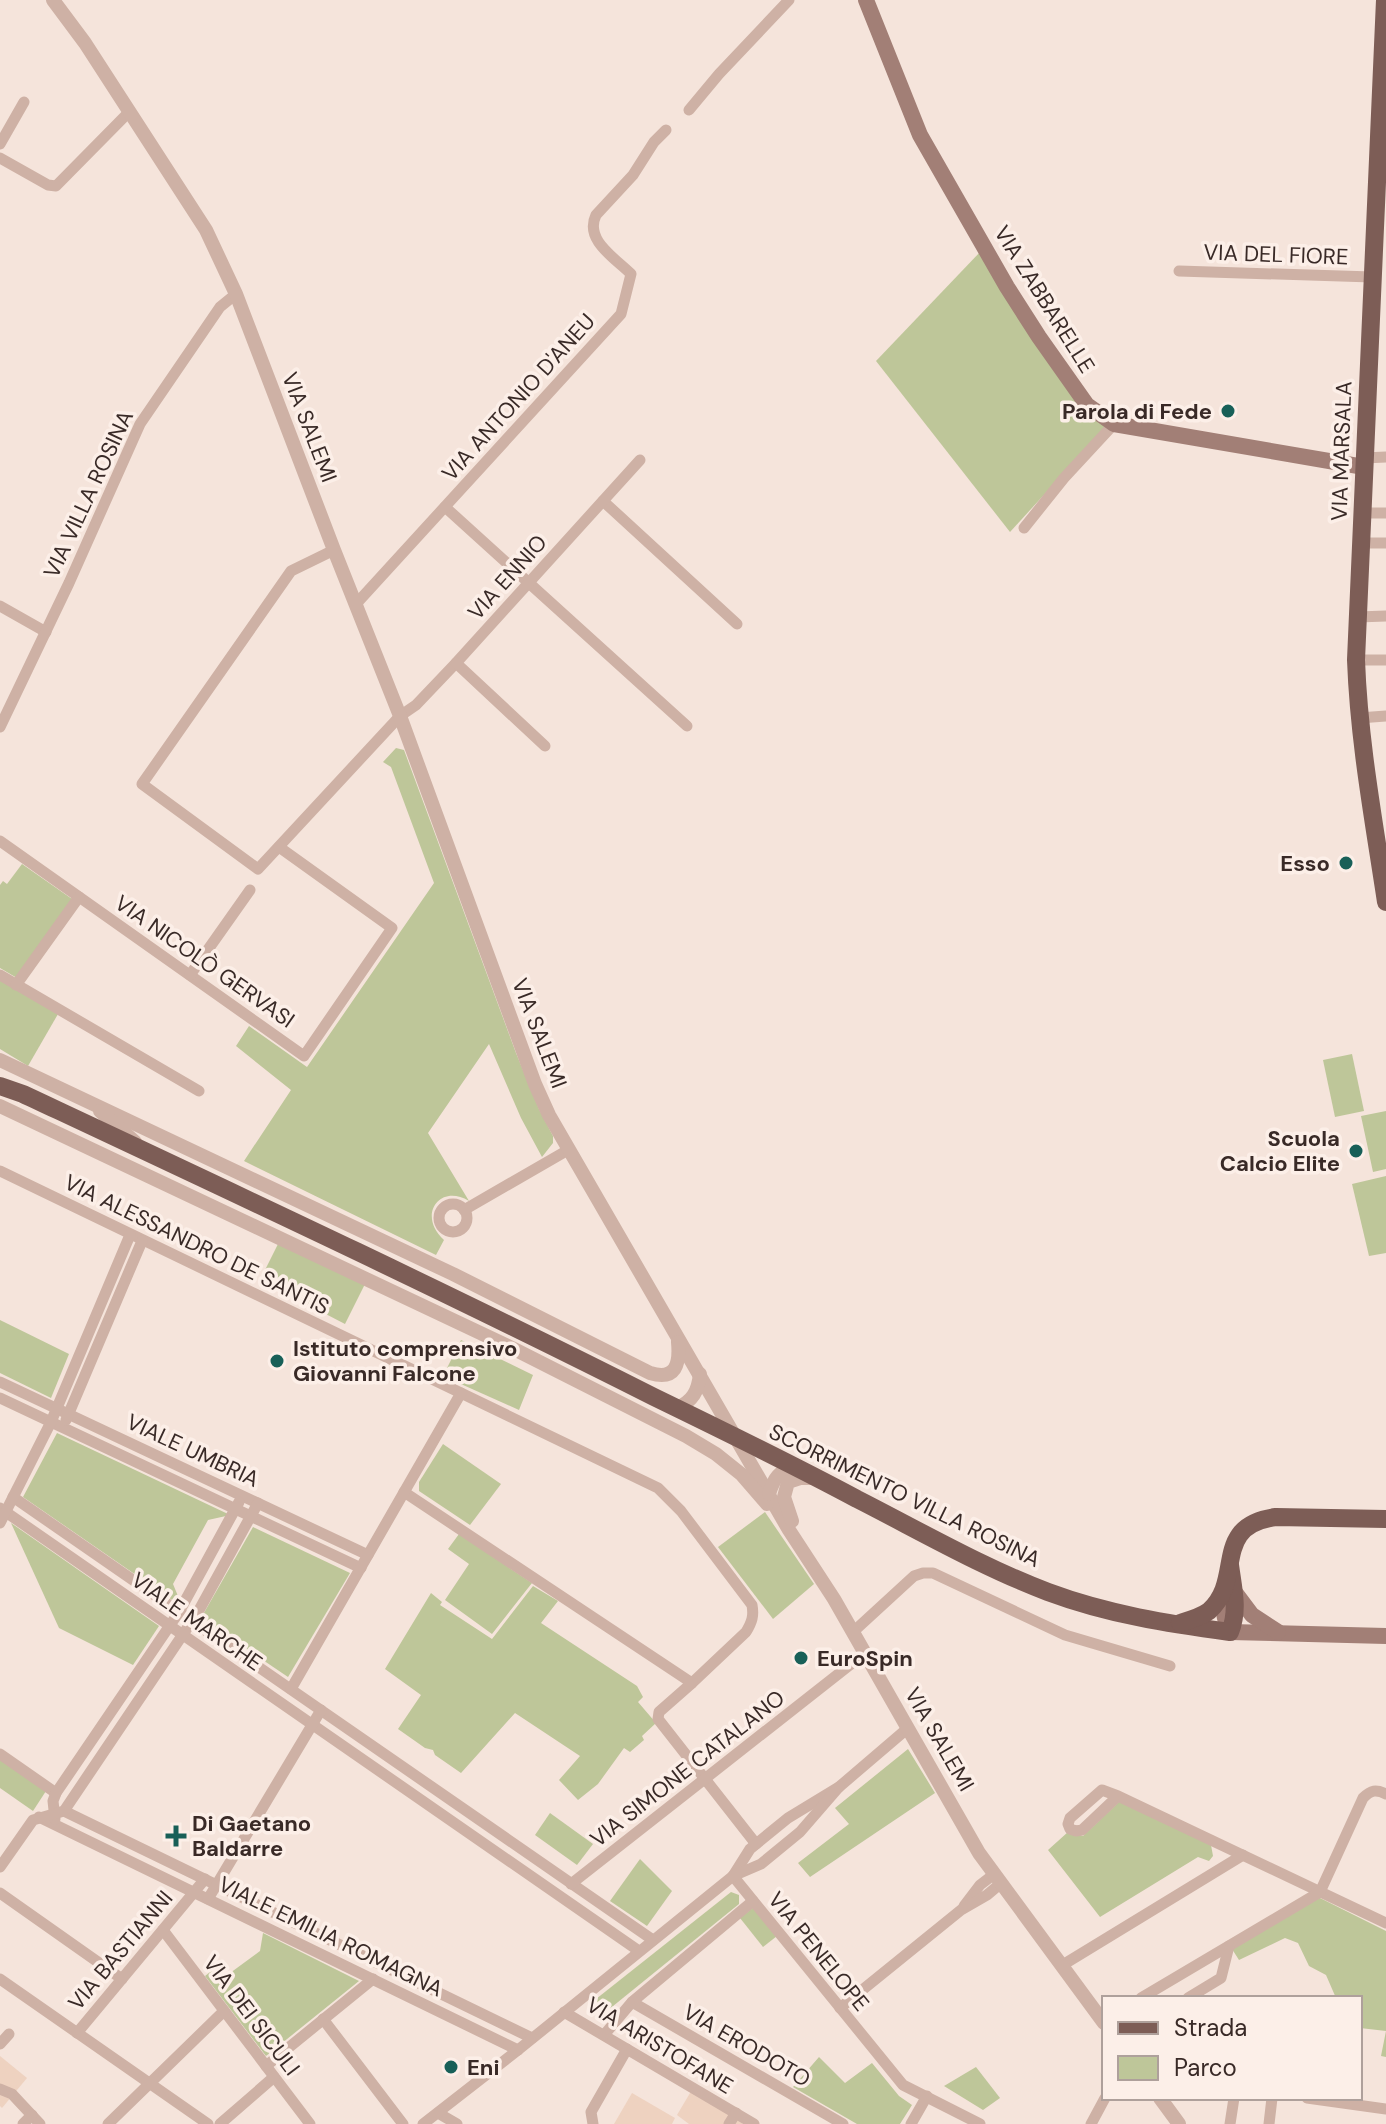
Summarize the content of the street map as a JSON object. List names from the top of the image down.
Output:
{
  "streets": {
    "main road": ["VIA ZABBARELLE", "VIA MARSALA", "SCORRIMENTO VILLA ROSINA"],
    "street": [
      "VIA DEL FIORE",
      "VIA ANTONIO D'ANEU",
      "VIA SALEMI",
      "VIA VILLA ROSINA",
      "VIA ENNIO",
      "VIA NICOLÒ GERVASI",
      "VIA ALESSANDRO DE SANTIS",
      "VIALE UMBRIA",
      "VIALE MARCHE",
      "VIA SIMONE CATALANO",
      "VIALE EMILIA ROMAGNA",
      "VIA BASTIANNI",
      "VIA PENELOPE",
      "VIA DEI SICULI",
      "VIA ARISTOFANE",
      "VIA ERODOTO"
    ]
  },
  "crossings": [
    ["VIA DEL FIORE", "VIA MARSALA"],
    ["VIA ZABBARELLE", "VIA MARSALA"],
    ["VIA ANTONIO D'ANEU", "VIA SALEMI"],
    ["VIA SALEMI", "VIA VILLA ROSINA"],
    ["VIA SALEMI", "VIA ENNIO"],
    ["VIA SALEMI", "SCORRIMENTO VILLA ROSINA"],
    ["VIA SALEMI", "VIA SIMONE CATALANO"],
    ["VIA ENNIO", "VIA NICOLÒ GERVASI"],
    ["VIALE MARCHE", "VIA SIMONE CATALANO"],
    ["VIALE EMILIA ROMAGNA", "VIA BASTIANNI"],
    ["VIA BASTIANNI", "VIA DEI SICULI"]
  ],
  "places": {
    "other": [
      "Parola di Fede",
      "Esso",
      "Scuola Calcio Elite",
      "Istituto comprensivo Giovanni Falcone",
      "EuroSpin",
      "Eni"
    ],
    "health": ["Di Gaetano Baldarre"]
  },
  "legend": ["Strada", "Parco"]
}
